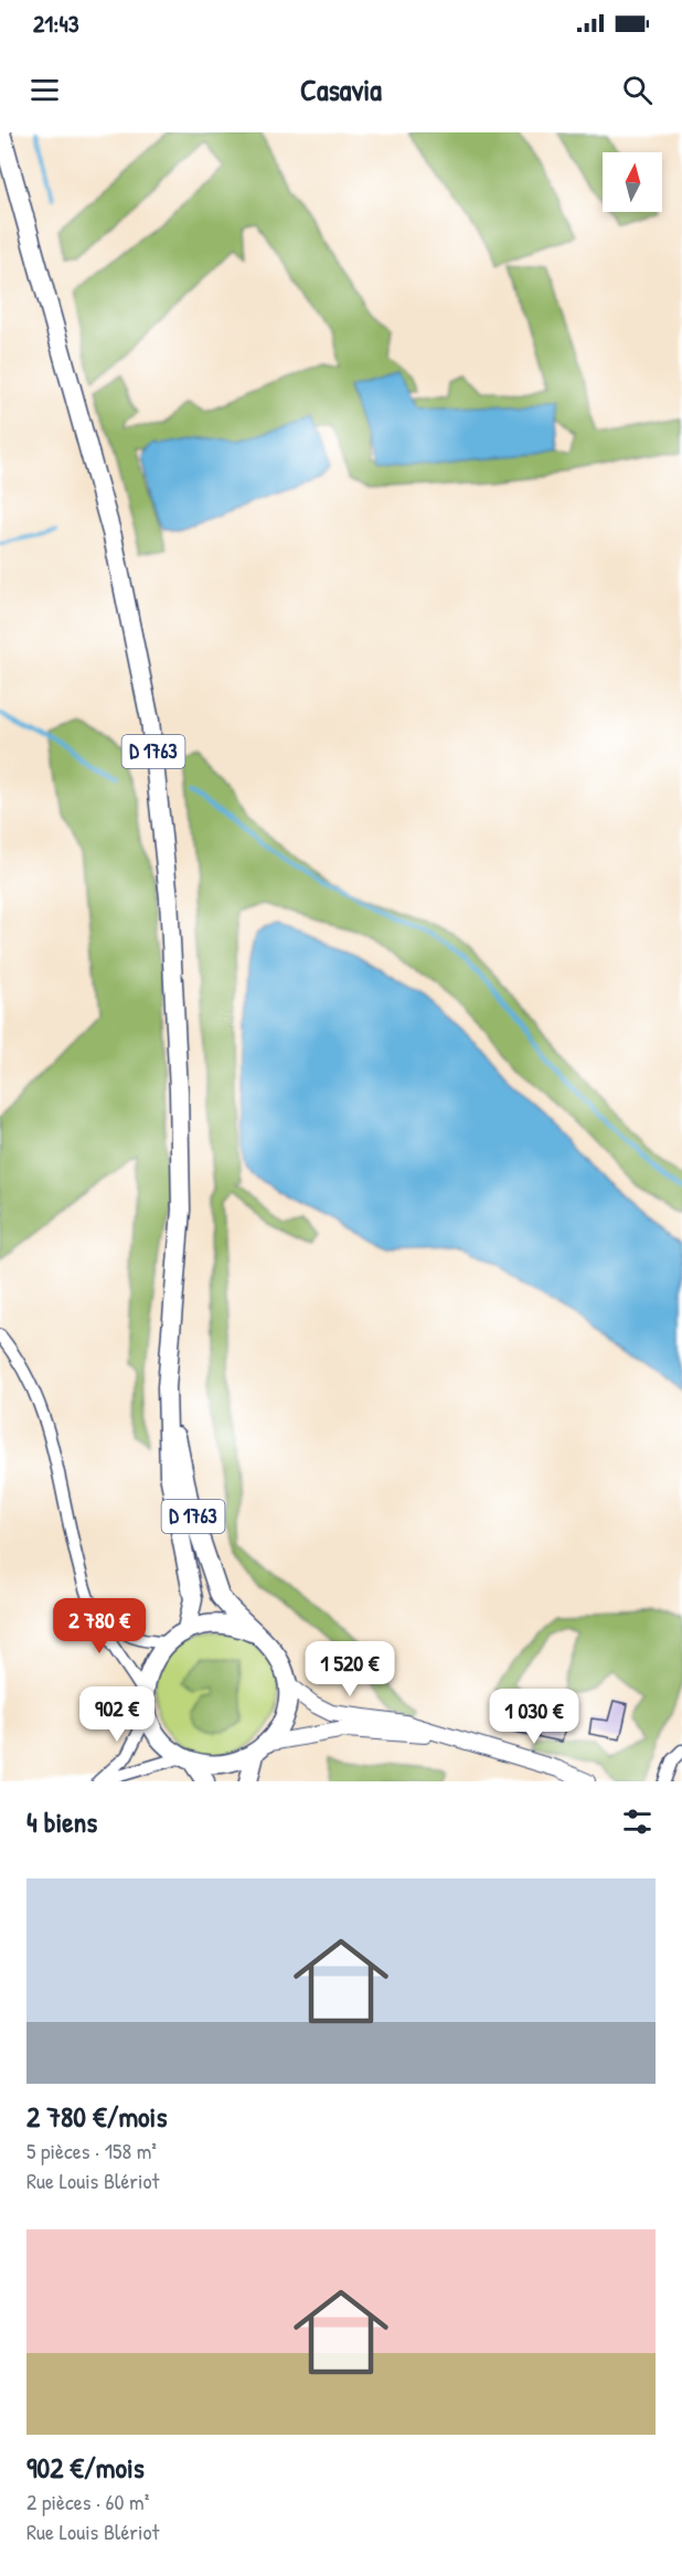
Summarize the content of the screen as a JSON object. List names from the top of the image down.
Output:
{
  "streets": {
    "main road": ["D 1763"]
  },
  "north": "top",
  "page": {
    "status": "21:43",
    "header": "Casavia",
    "price": [
      "2 780 €",
      "1 520 €",
      "902 €",
      "1 030 €"
    ],
    "heading": "4 biens",
    "list": [
      {
        "name": "2 780 €/mois",
        "note": "5 pièces · 158 m² · Rue Louis Blériot"
      },
      {
        "name": "902 €/mois",
        "note": "2 pièces · 60 m² · Rue Louis Blériot"
      }
    ]
  }
}
